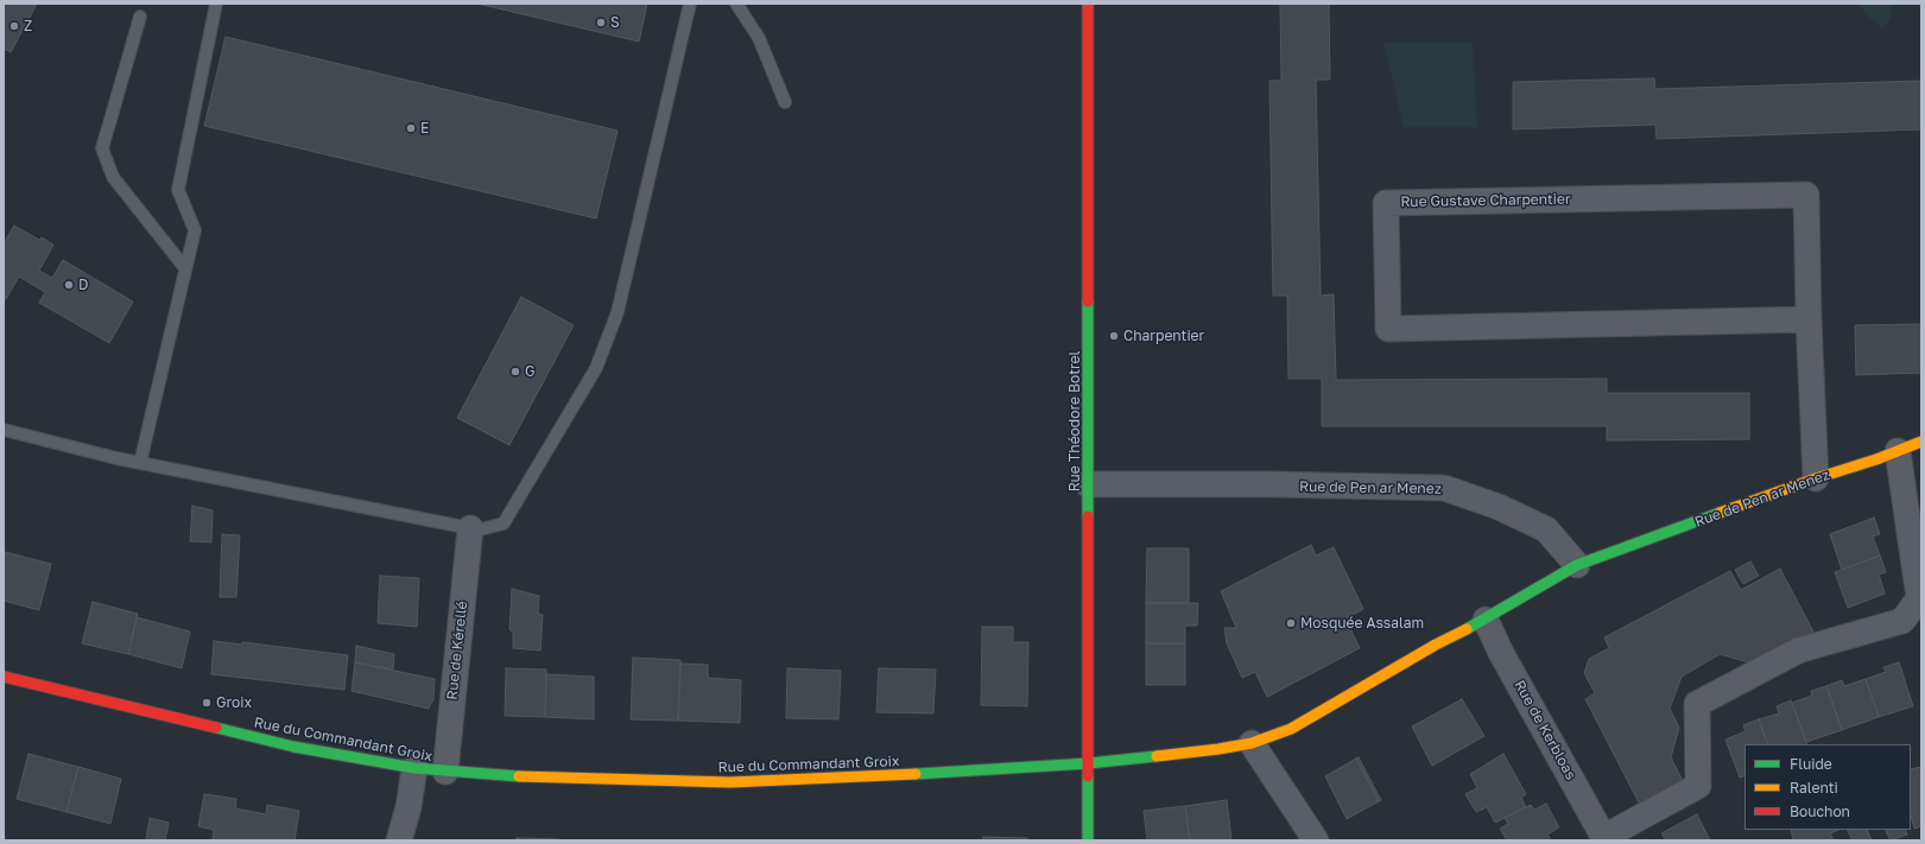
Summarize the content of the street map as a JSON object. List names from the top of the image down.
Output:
{
  "streets": {
    "street": [
      "Rue Gustave Charpentier",
      "Rue Théodore Botrel",
      "Rue de Pen ar Menez",
      "Rue de Kérellé",
      "Rue de Kerbloas",
      "Rue du Commandant Groix"
    ]
  },
  "crossings": [
    ["Rue Gustave Charpentier", "Rue de Pen ar Menez"],
    ["Rue Théodore Botrel", "Rue de Pen ar Menez"],
    ["Rue Théodore Botrel", "Rue du Commandant Groix"],
    ["Rue de Pen ar Menez", "Rue du Commandant Groix"],
    ["Rue de Kérellé", "Rue du Commandant Groix"],
    ["Rue de Kerbloas", "Rue du Commandant Groix"]
  ],
  "places": [
    "S",
    "Z",
    "E",
    "D",
    "Charpentier",
    "G",
    "Mosquée Assalam",
    "Groix"
  ],
  "legend": ["Fluide", "Ralenti", "Bouchon"]
}
